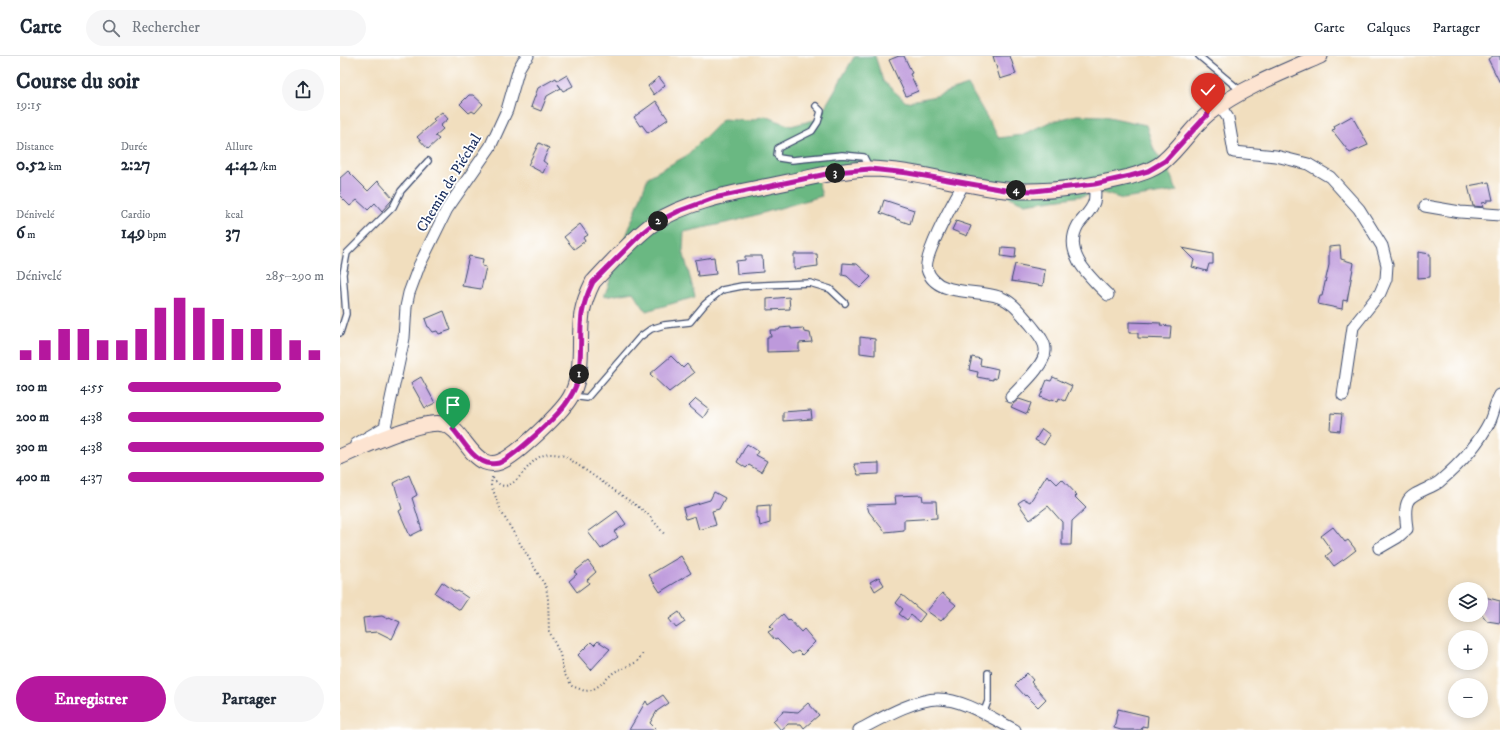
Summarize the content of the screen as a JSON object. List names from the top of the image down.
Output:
{
  "streets": {
    "street": ["Chemin de Piéchal"]
  },
  "page": {
    "header": "Carte",
    "search": "Rechercher",
    "nav": ["Carte", "Calques", "Partager"],
    "heading": ["Course du soir", "19:15"],
    "stats": [
      ["Distance", "0.52 km"],
      ["Durée", "2:27"],
      ["Allure", "4:42 /km"],
      ["Dénivelé", "6 m"],
      ["Cardio", "149 bpm"],
      ["kcal", "37"]
    ],
    "pins": [
      "3",
      "4",
      "2",
      "1"
    ],
    "chart": ["Dénivelé", "285–290 m"],
    "list": [
      {
        "name": "100 m",
        "note": "4:55"
      },
      {
        "name": "200 m",
        "note": "4:38"
      },
      {
        "name": "300 m",
        "note": "4:38"
      },
      {
        "name": "400 m",
        "note": "4:37"
      }
    ],
    "map_buttons": ["+", "−"],
    "buttons": ["Enregistrer", "Partager"]
  }
}
